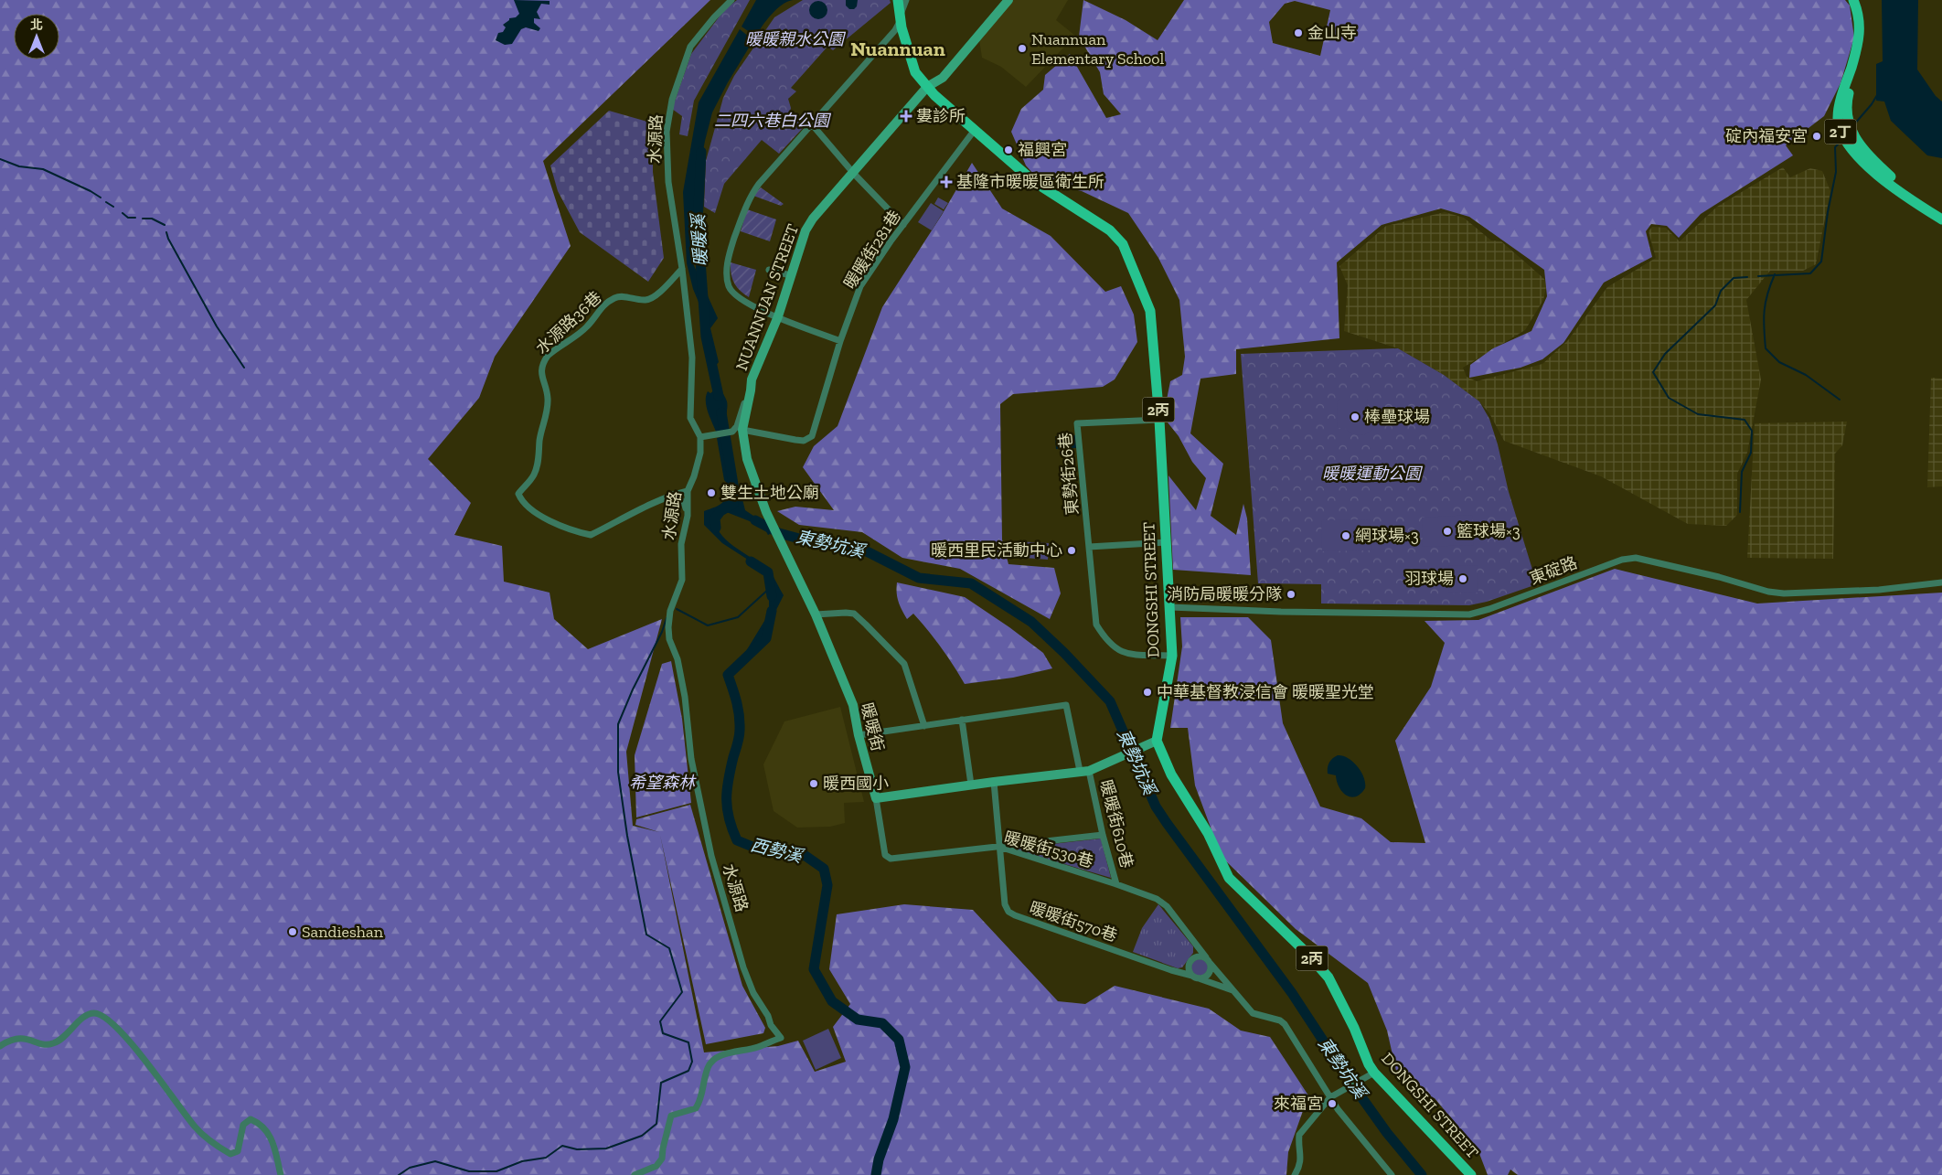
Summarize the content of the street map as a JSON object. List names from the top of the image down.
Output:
{
  "streets": {
    "main road": ["2丁", "2丙", "DONGSHI STREET"],
    "street": [
      "水源路",
      "暖暖街281巷",
      "NUANNUAN STREET",
      "水源路36巷",
      "東勢街26巷",
      "東碇路",
      "暖暖街",
      "暖暖街610巷",
      "暖暖街530巷",
      "暖暖街570巷"
    ]
  },
  "crossings": [
    ["水源路", "水源路36巷"],
    ["暖暖街281巷", "NUANNUAN STREET"],
    ["暖暖街281巷", "DONGSHI STREET"],
    ["NUANNUAN STREET", "DONGSHI STREET"],
    ["NUANNUAN STREET", "暖暖街"],
    ["東勢街26巷", "DONGSHI STREET"],
    ["東碇路", "DONGSHI STREET"],
    ["暖暖街", "暖暖街530巷"],
    ["暖暖街610巷", "暖暖街530巷"],
    ["暖暖街530巷", "暖暖街570巷"]
  ],
  "districts": ["Nuannuan"],
  "water": ["暖暖溪", "東勢坑溪", "西勢溪"],
  "parks": [
    "暖暖親水公園",
    "二四六巷白公園",
    "暖暖運動公園",
    "希望森林"
  ],
  "places": {
    "other": [
      "金山寺",
      "Nuannuan Elementary School",
      "碇內福安宮",
      "福興宮",
      "棒壘球場",
      "雙生土地公廟",
      "籃球場×3",
      "網球場×3",
      "暖西里民活動中心",
      "羽球場",
      "消防局暖暖分隊",
      "中華基督教浸信會 暖暖聖光堂",
      "暖西國小",
      "Sandieshan",
      "來福宮"
    ],
    "health": ["婁診所", "基隆市暖暖區衛生所"]
  },
  "north": "top"
}
